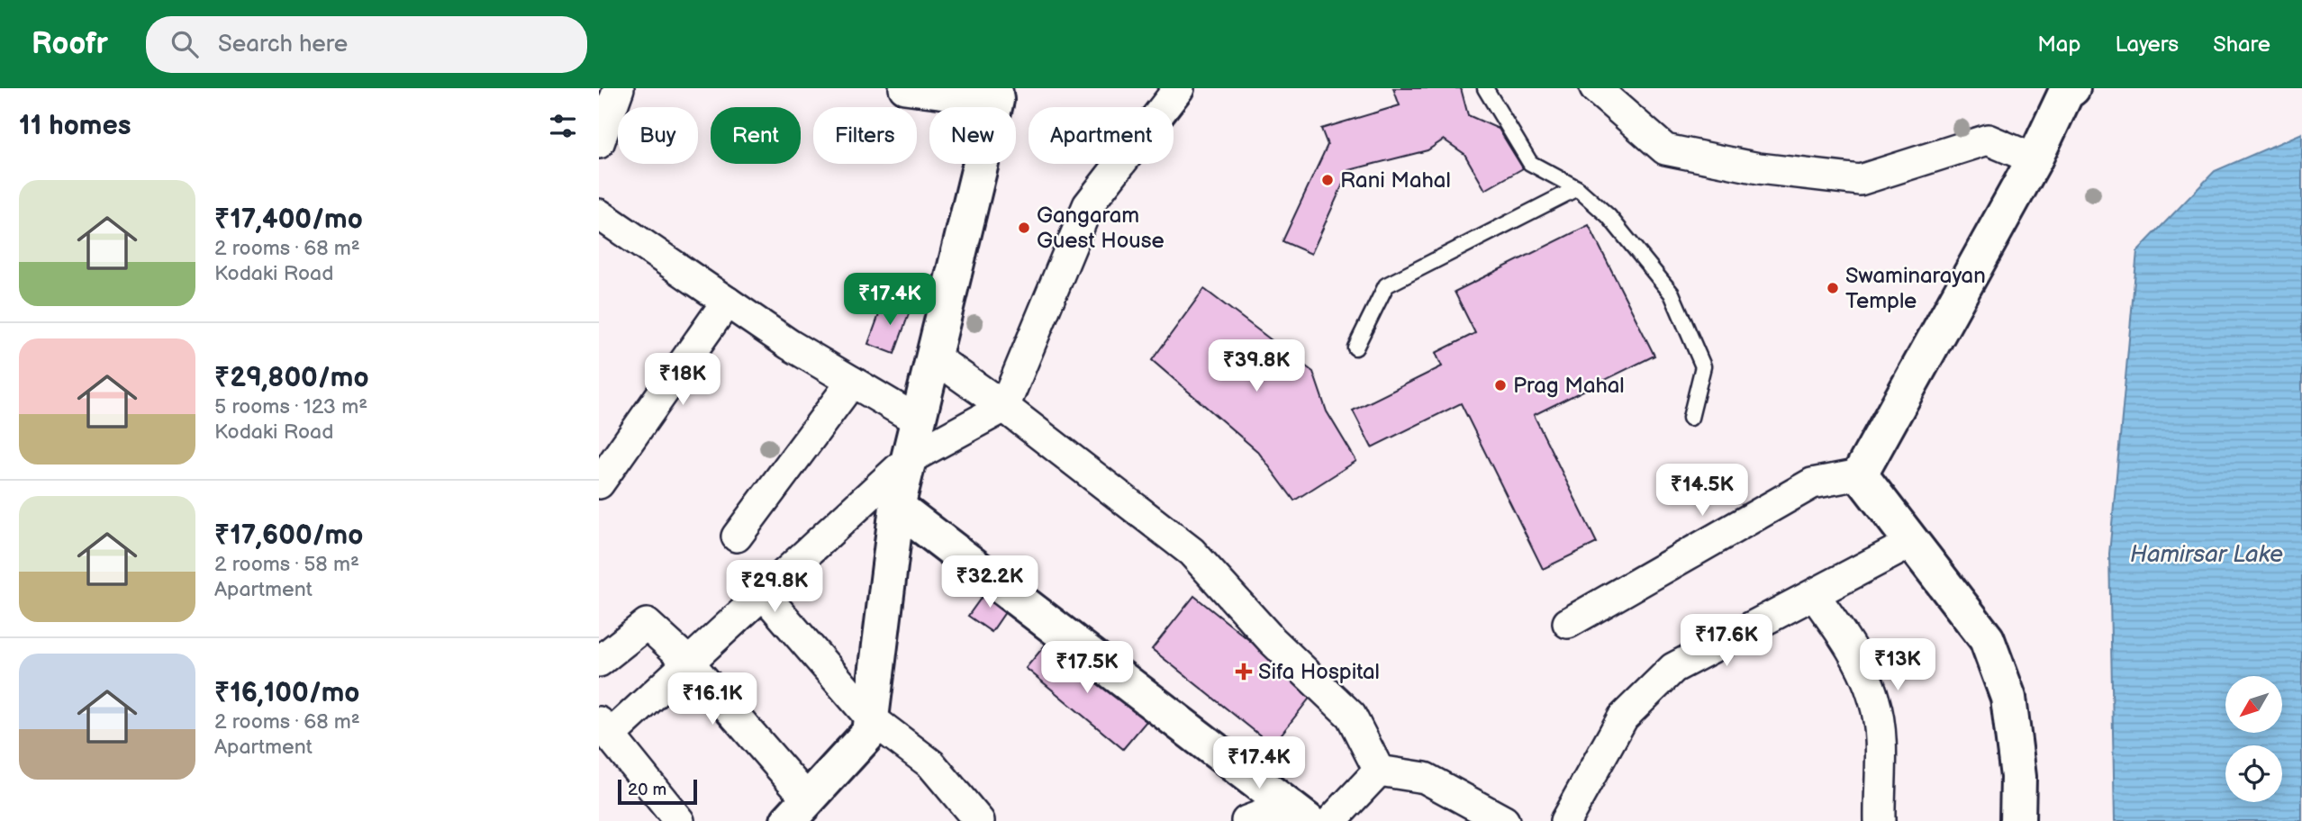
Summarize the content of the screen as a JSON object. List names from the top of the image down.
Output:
{
  "water": ["Hamirsar Lake"],
  "places": {
    "other": [
      "Rani Mahal",
      "Gangaram Guest House",
      "Swaminarayan Temple",
      "Prag Mahal"
    ],
    "health": ["Sifa Hospital"]
  },
  "scale_bar": "20 m",
  "north": "bottom left",
  "page": {
    "header": "Roofr",
    "search": "Search here",
    "nav": ["Map", "Layers", "Share"],
    "heading": "11 homes",
    "chip": [
      "Buy",
      "Rent",
      "Filters",
      "New",
      "Apartment"
    ],
    "list": [
      {
        "name": "₹17,400/mo",
        "note": "2 rooms · 68 m² · Kodaki Road"
      },
      {
        "name": "₹29,800/mo",
        "note": "5 rooms · 123 m² · Kodaki Road"
      },
      {
        "name": "₹17,600/mo",
        "note": "2 rooms · 58 m² · Apartment"
      },
      {
        "name": "₹16,100/mo",
        "note": "2 rooms · 68 m² · Apartment"
      }
    ],
    "price": [
      "₹17.4K",
      "₹39.8K",
      "₹18K",
      "₹14.5K",
      "₹32.2K",
      "₹29.8K",
      "₹17.6K",
      "₹13K",
      "₹17.5K",
      "₹16.1K",
      "₹17.4K"
    ],
    "scale": "20 m"
  }
}
